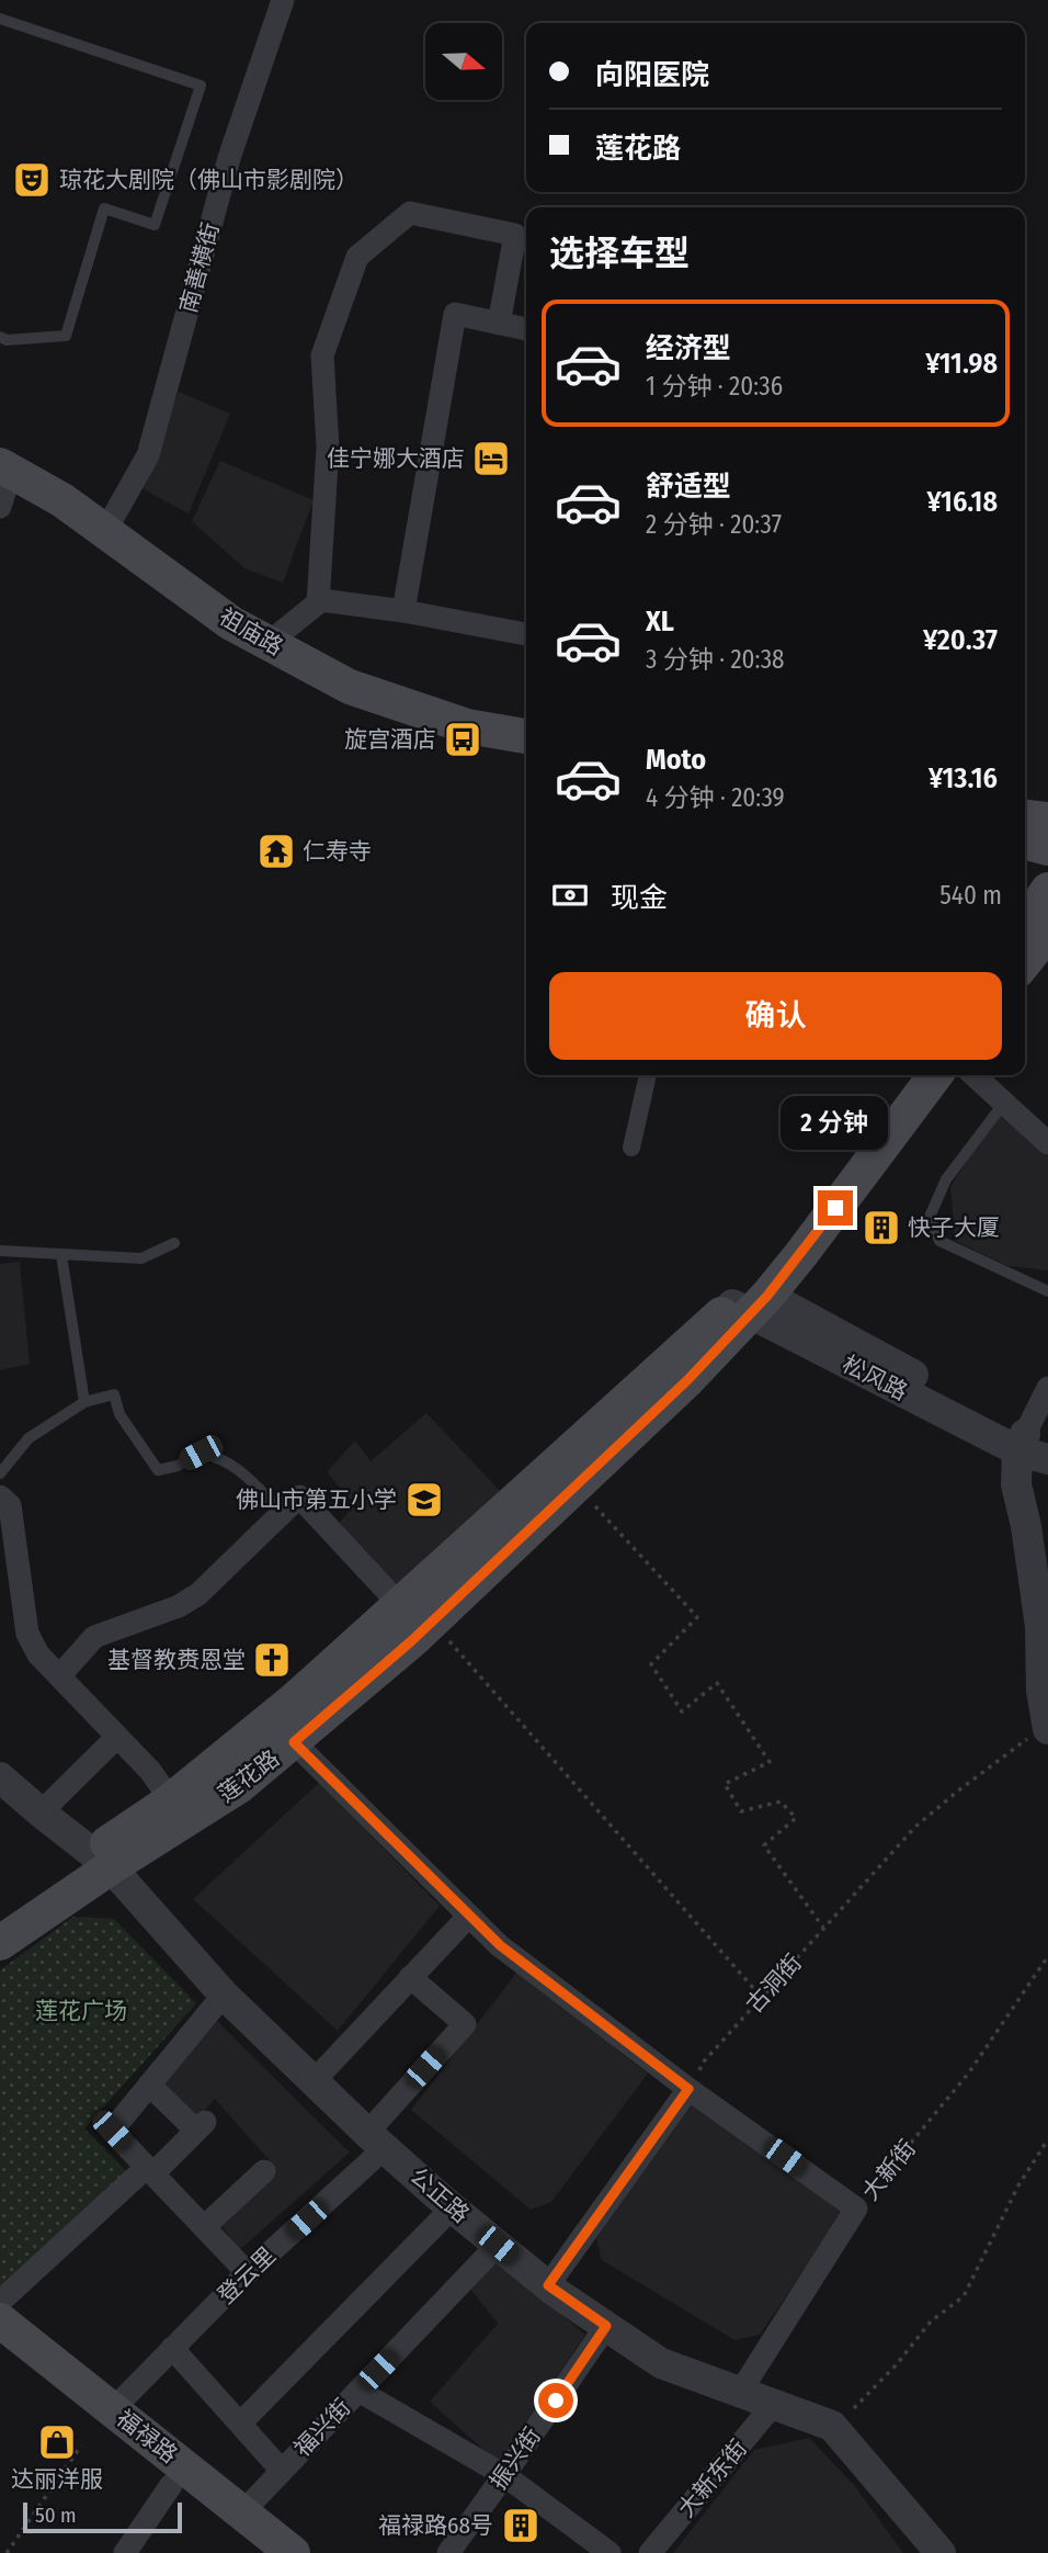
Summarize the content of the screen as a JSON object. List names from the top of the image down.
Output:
{
  "streets": {
    "main road": ["祖庙路", "莲花路", "福禄路"],
    "street": [
      "南善横街",
      "松风路",
      "大新街",
      "公正路",
      "登云里",
      "福兴街",
      "振兴街",
      "大新东街"
    ],
    "path": ["古洞街"]
  },
  "crossings": [
    ["南善横街", "祖庙路"],
    ["松风路", "莲花路"],
    ["莲花路", "公正路"],
    ["大新街", "公正路"],
    ["公正路", "登云里"],
    ["公正路", "福兴街"],
    ["公正路", "振兴街"],
    ["公正路", "大新东街"],
    ["登云里", "福禄路"],
    ["福兴街", "福禄路"]
  ],
  "parks": ["莲花广场"],
  "places": {
    "theatre": ["琼花大剧院（佛山市影剧院）"],
    "hotel": ["佳宁娜大酒店"],
    "bus stop": ["旋宫酒店"],
    "temple": ["仁寿寺"],
    "building": ["快子大厦", "福禄路68号"],
    "school or university": ["佛山市第五小学"],
    "church": ["基督教赉恩堂"],
    "shop": ["达丽洋服"]
  },
  "scale_bar": "50 m",
  "north": "right",
  "page": {
    "banner": ["向阳医院", "莲花路"],
    "heading": "选择车型",
    "list": [
      {
        "name": "经济型",
        "note": "1 分钟 · 20:36",
        "value": "¥11.98"
      },
      {
        "name": "舒适型",
        "note": "2 分钟 · 20:37",
        "value": "¥16.18"
      },
      {
        "name": "XL",
        "note": "3 分钟 · 20:38",
        "value": "¥20.37"
      },
      {
        "name": "Moto",
        "note": "4 分钟 · 20:39",
        "value": "¥13.16"
      }
    ],
    "pay": ["现金", "540 m"],
    "buttons": "确认",
    "bubble": "2 分钟",
    "scale": "50 m"
  }
}
